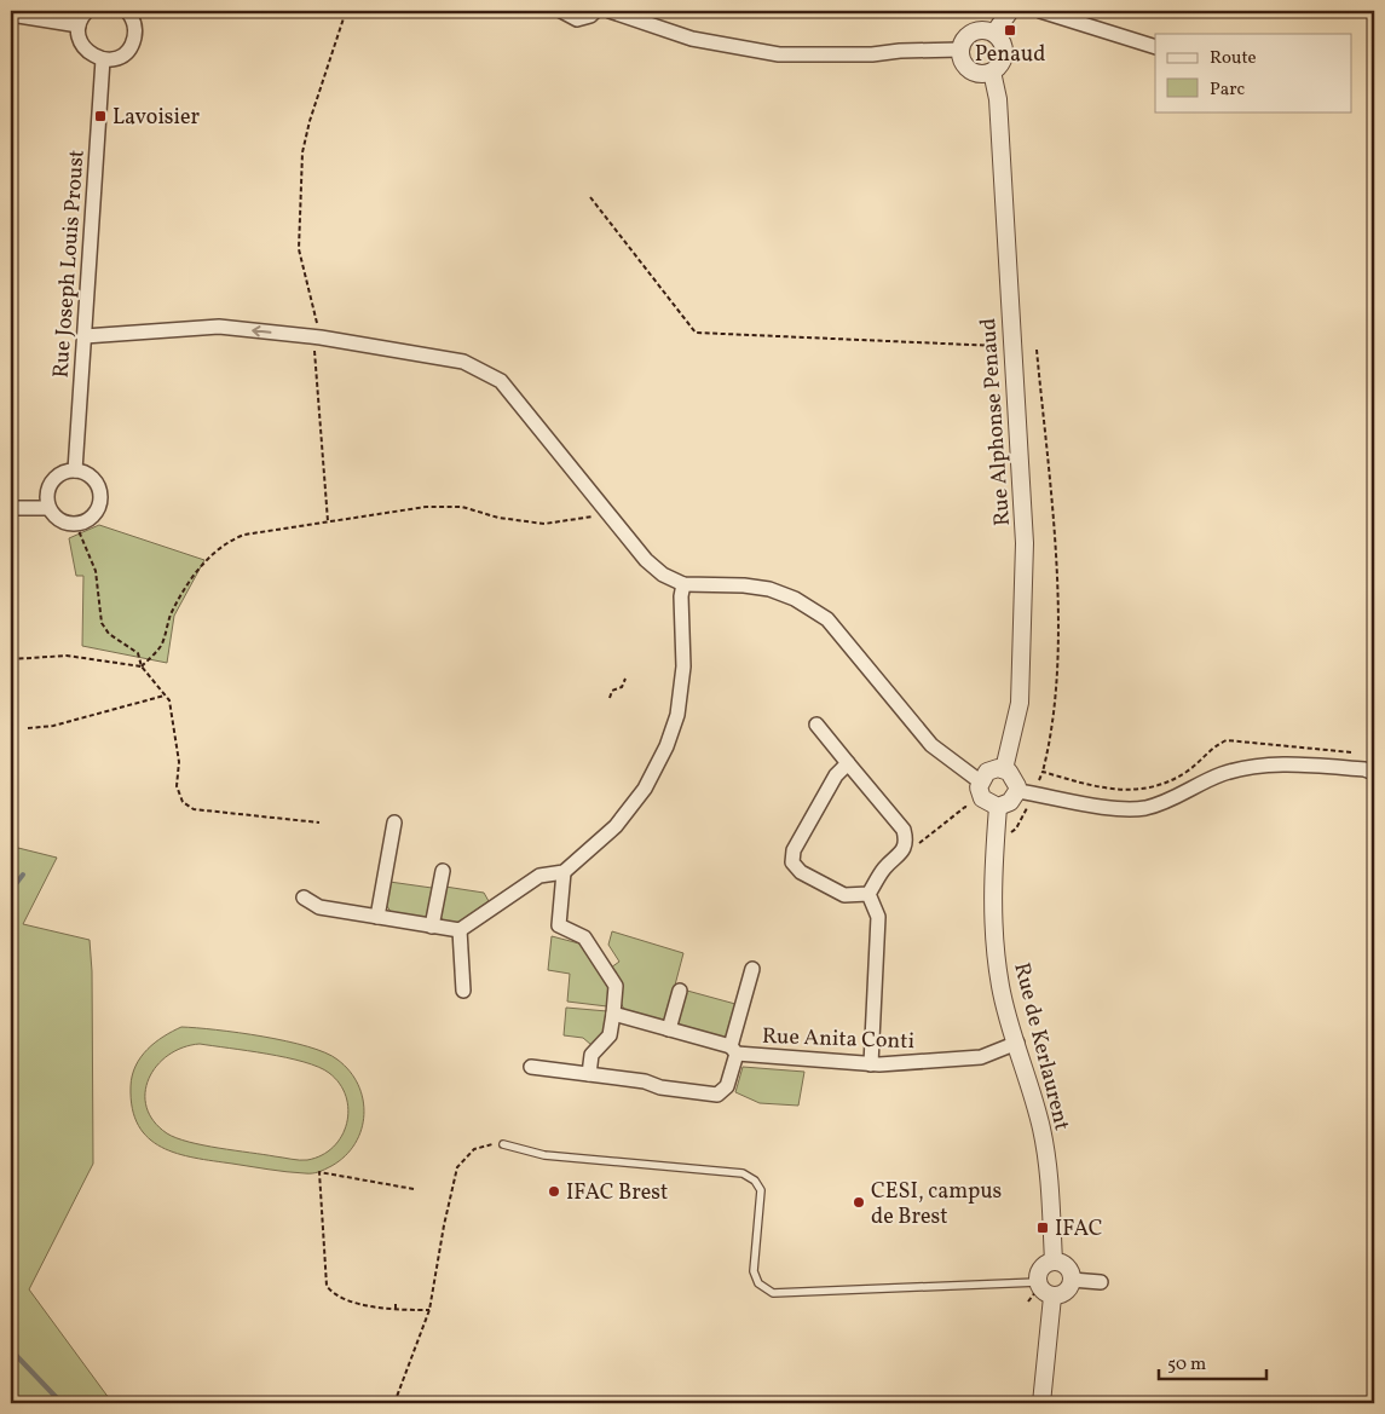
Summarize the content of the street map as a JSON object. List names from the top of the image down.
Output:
{
  "streets": {
    "street": [
      "Rue Joseph Louis Proust",
      "Rue Alphonse Penaud",
      "Rue Anita Conti",
      "Rue de Kerlaurent"
    ]
  },
  "crossings": [
    ["Rue Alphonse Penaud", "Rue de Kerlaurent"],
    ["Rue Anita Conti", "Rue de Kerlaurent"]
  ],
  "places": {
    "transit": ["Penaud", "Lavoisier", "IFAC"],
    "other": ["IFAC Brest", "CESI, campus de Brest"]
  },
  "legend": ["Route", "Parc"],
  "scale_bar": "50 m"
}
